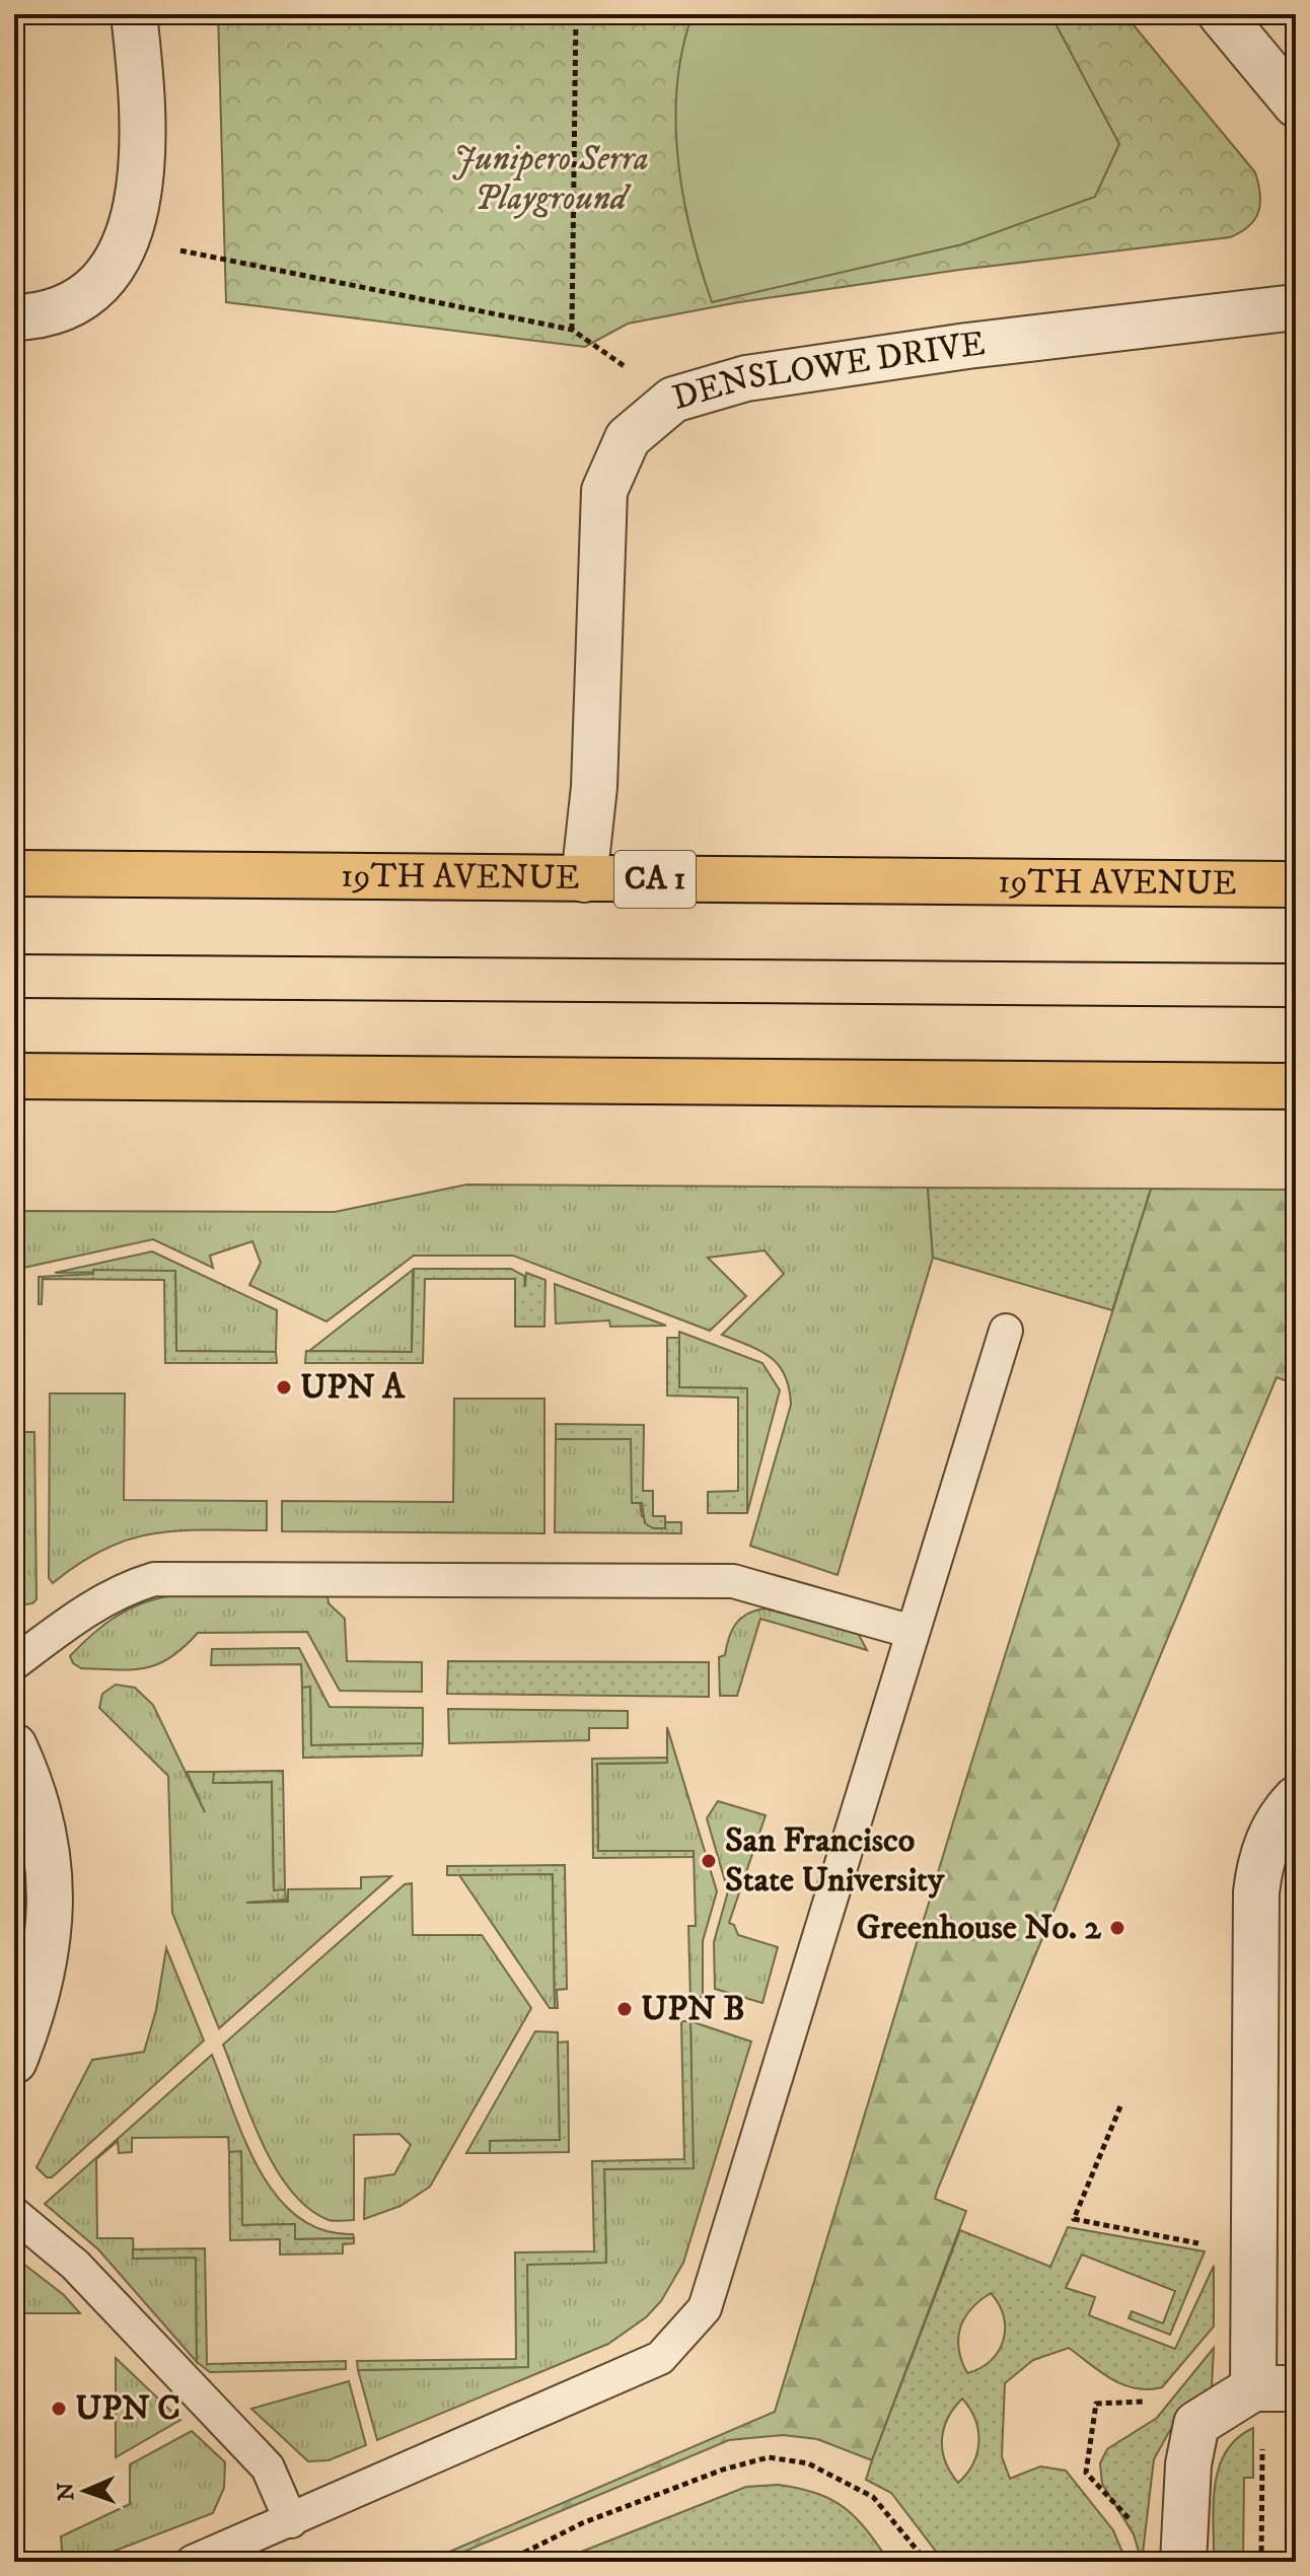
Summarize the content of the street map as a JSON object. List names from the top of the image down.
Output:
{
  "streets": {
    "highway": ["19TH AVENUE", "CA 1"],
    "street": ["DENSLOWE DRIVE"]
  },
  "crossings": [
    ["DENSLOWE DRIVE", "19TH AVENUE"]
  ],
  "parks": ["Junipero Serra Playground"],
  "places": [
    "UPN A",
    "San Francisco State University",
    "Greenhouse No. 2",
    "UPN B",
    "UPN C"
  ],
  "north": "left"
}
